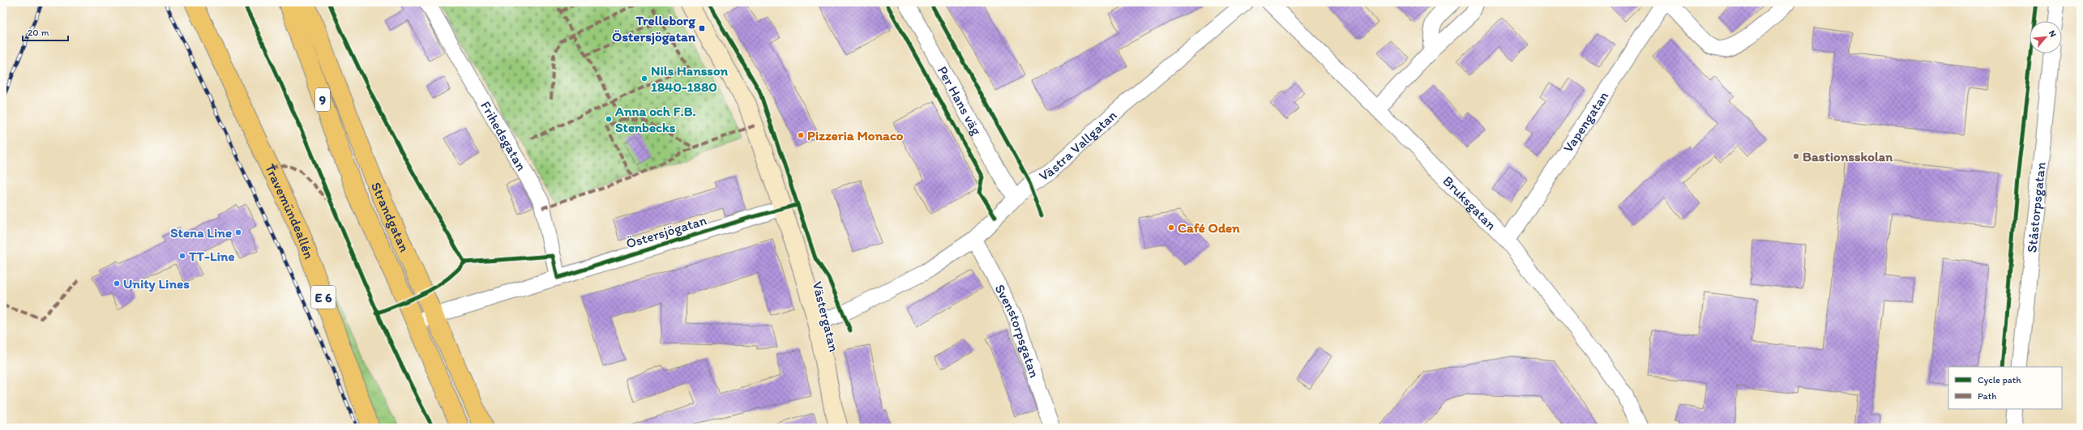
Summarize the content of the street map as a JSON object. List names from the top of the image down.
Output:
{
  "streets": {
    "main road": [
      "9",
      "Travemündeallén",
      "Strandgatan",
      "E 6"
    ],
    "street": [
      "Per Hans väg",
      "Vapengatan",
      "Frihedsgatan",
      "Västra Vallgatan",
      "Bruksgatan",
      "Ståstorpsgatan",
      "Östersjögatan",
      "Västergatan",
      "Svenstorpsgatan"
    ]
  },
  "crossings": [
    ["Per Hans väg", "Västra Vallgatan"],
    ["Vapengatan", "Bruksgatan"],
    ["Frihedsgatan", "Östersjögatan"],
    ["Västra Vallgatan", "Västergatan"],
    ["Västra Vallgatan", "Svenstorpsgatan"],
    ["Strandgatan", "Östersjögatan"],
    ["Östersjögatan", "Västergatan"]
  ],
  "places": {
    "transit": ["Trelleborg Östersjögatan"],
    "other": [
      "Nils Hansson 1840-1880",
      "Anna och F.B. Stenbecks",
      "Pizzeria Monaco",
      "Bastionsskolan",
      "Café Oden",
      "Stena Line",
      "TT-Line",
      "Unity Lines"
    ]
  },
  "legend": ["Cycle path", "Path"],
  "scale_bar": "20 m",
  "north": "top right"
}
